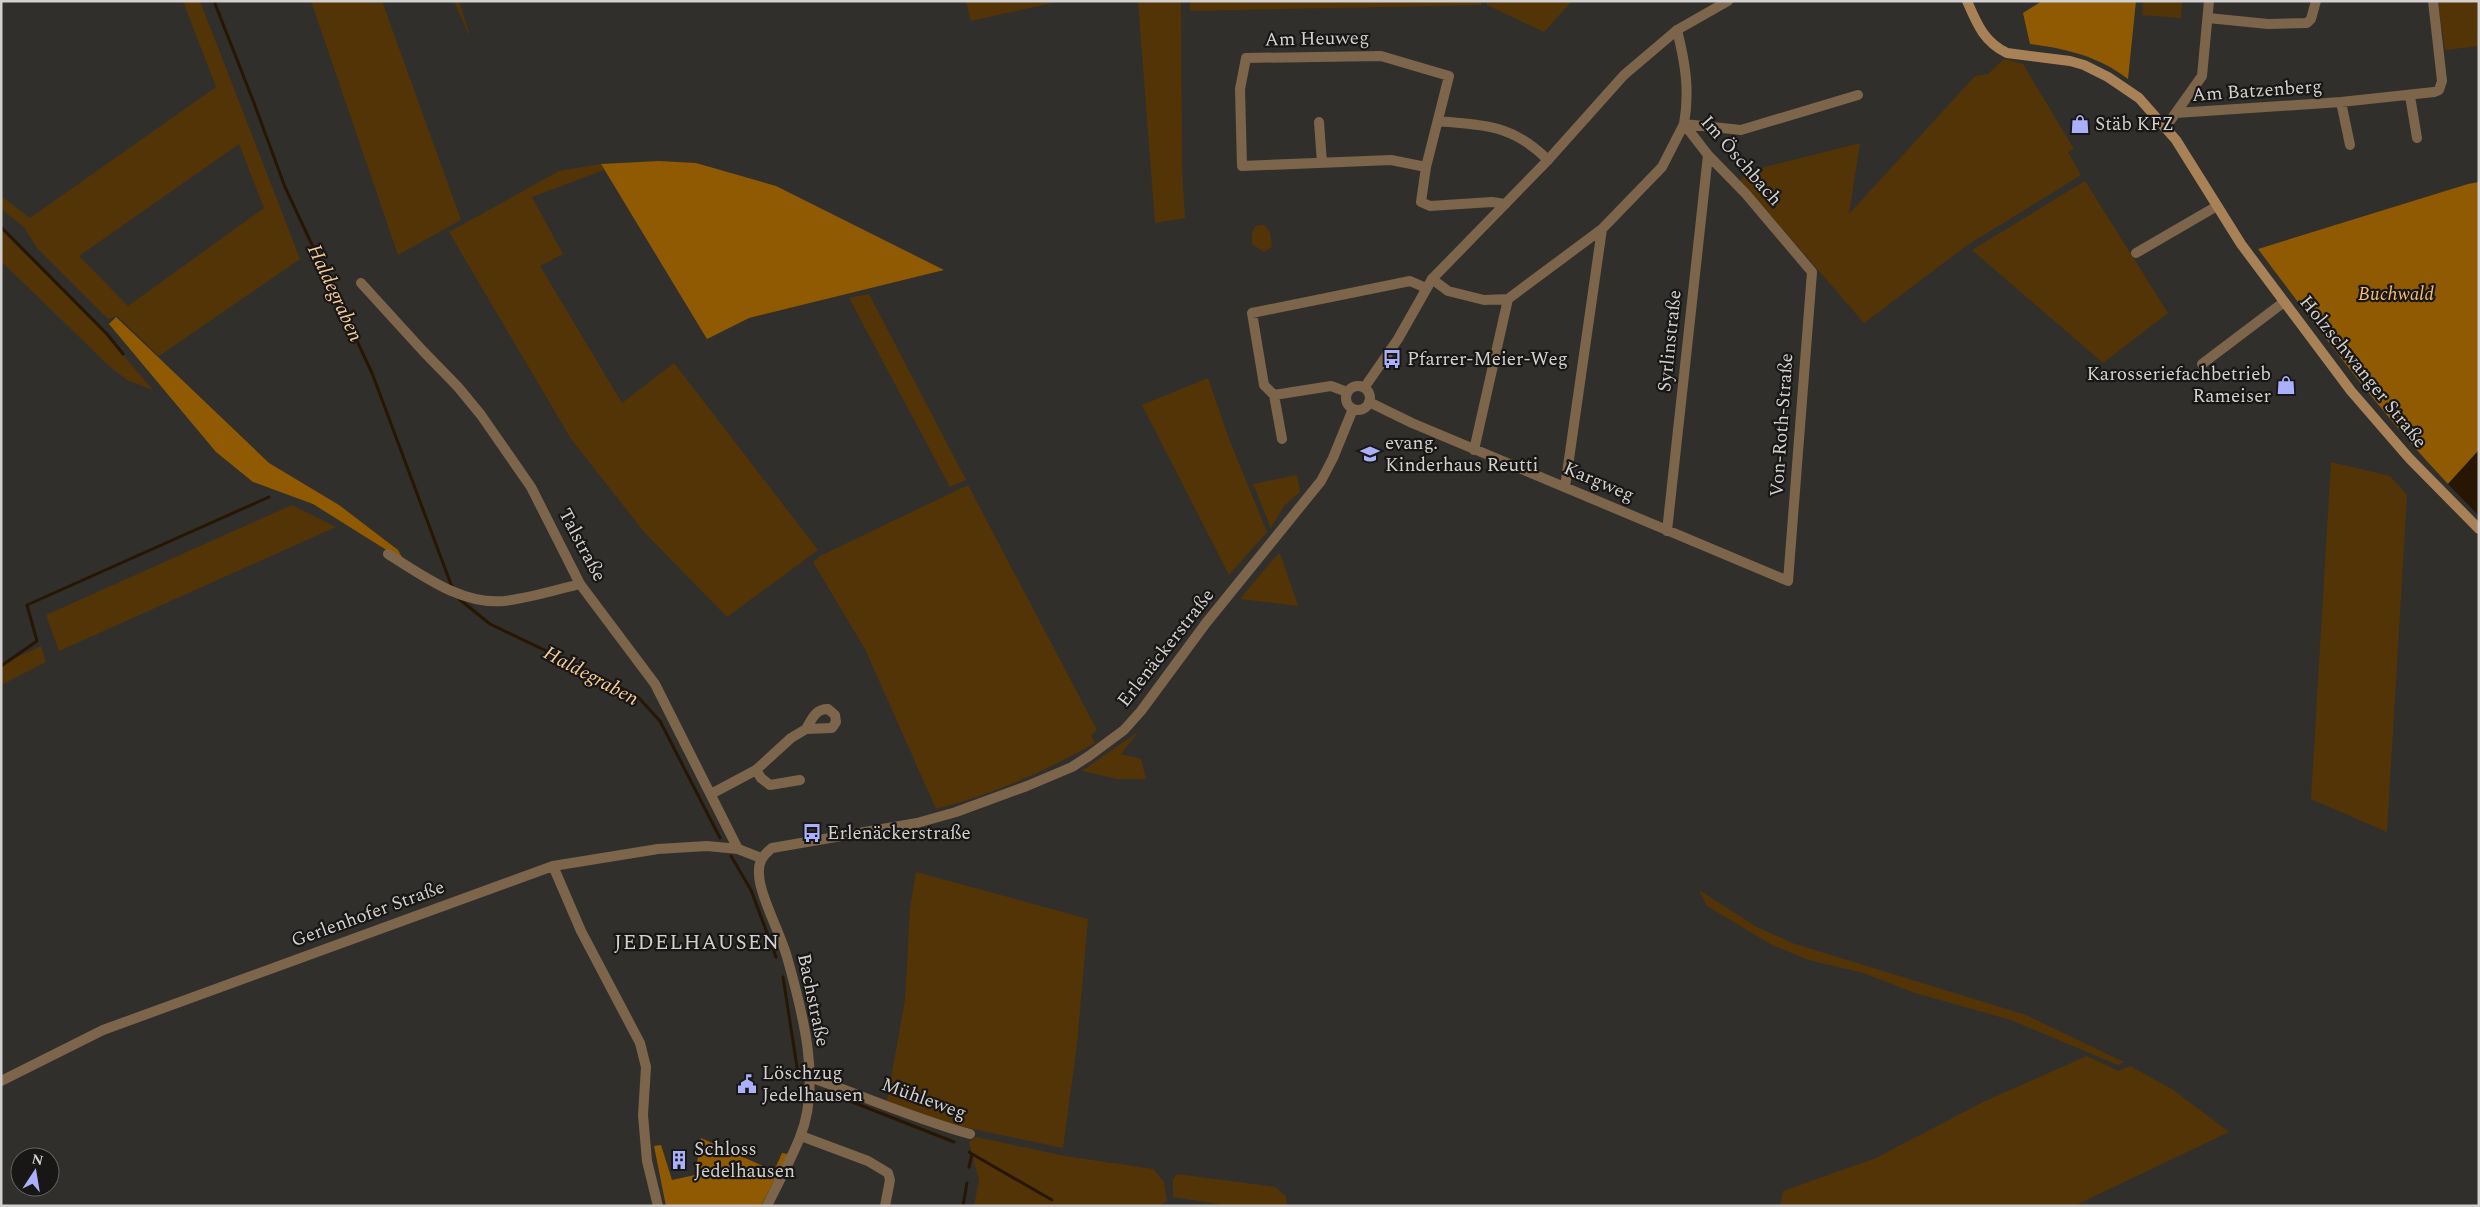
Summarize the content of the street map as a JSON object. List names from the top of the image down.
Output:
{
  "streets": {
    "main road": ["Holzschwanger Straße"],
    "street": [
      "Am Heuweg",
      "Am Batzenberg",
      "Im Öschbach",
      "Syrlinstraße",
      "Von-Roth-Straße",
      "Kargweg",
      "Talstraße",
      "Erlenäckerstraße",
      "Gerlenhofer Straße",
      "Bachstraße",
      "Mühleweg"
    ]
  },
  "crossings": [
    ["Im Öschbach", "Syrlinstraße"],
    ["Im Öschbach", "Von-Roth-Straße"],
    ["Syrlinstraße", "Kargweg"],
    ["Von-Roth-Straße", "Kargweg"],
    ["Kargweg", "Erlenäckerstraße"],
    ["Talstraße", "Gerlenhofer Straße"],
    ["Erlenäckerstraße", "Gerlenhofer Straße"],
    ["Erlenäckerstraße", "Bachstraße"],
    ["Gerlenhofer Straße", "Bachstraße"],
    ["Bachstraße", "Mühleweg"]
  ],
  "districts": ["JEDELHAUSEN"],
  "water": ["Haldegraben"],
  "parks": ["Buchwald"],
  "places": {
    "shop": ["Stäb KFZ", "Karosseriefachbetrieb Rameiser"],
    "bus stop": ["Pfarrer-Meier-Weg", "Erlenäckerstraße"],
    "school or university": ["evang. Kinderhaus Reutti"],
    "public building": ["Löschzug Jedelhausen"],
    "building": ["Schloss Jedelhausen"]
  },
  "north": "top"
}
